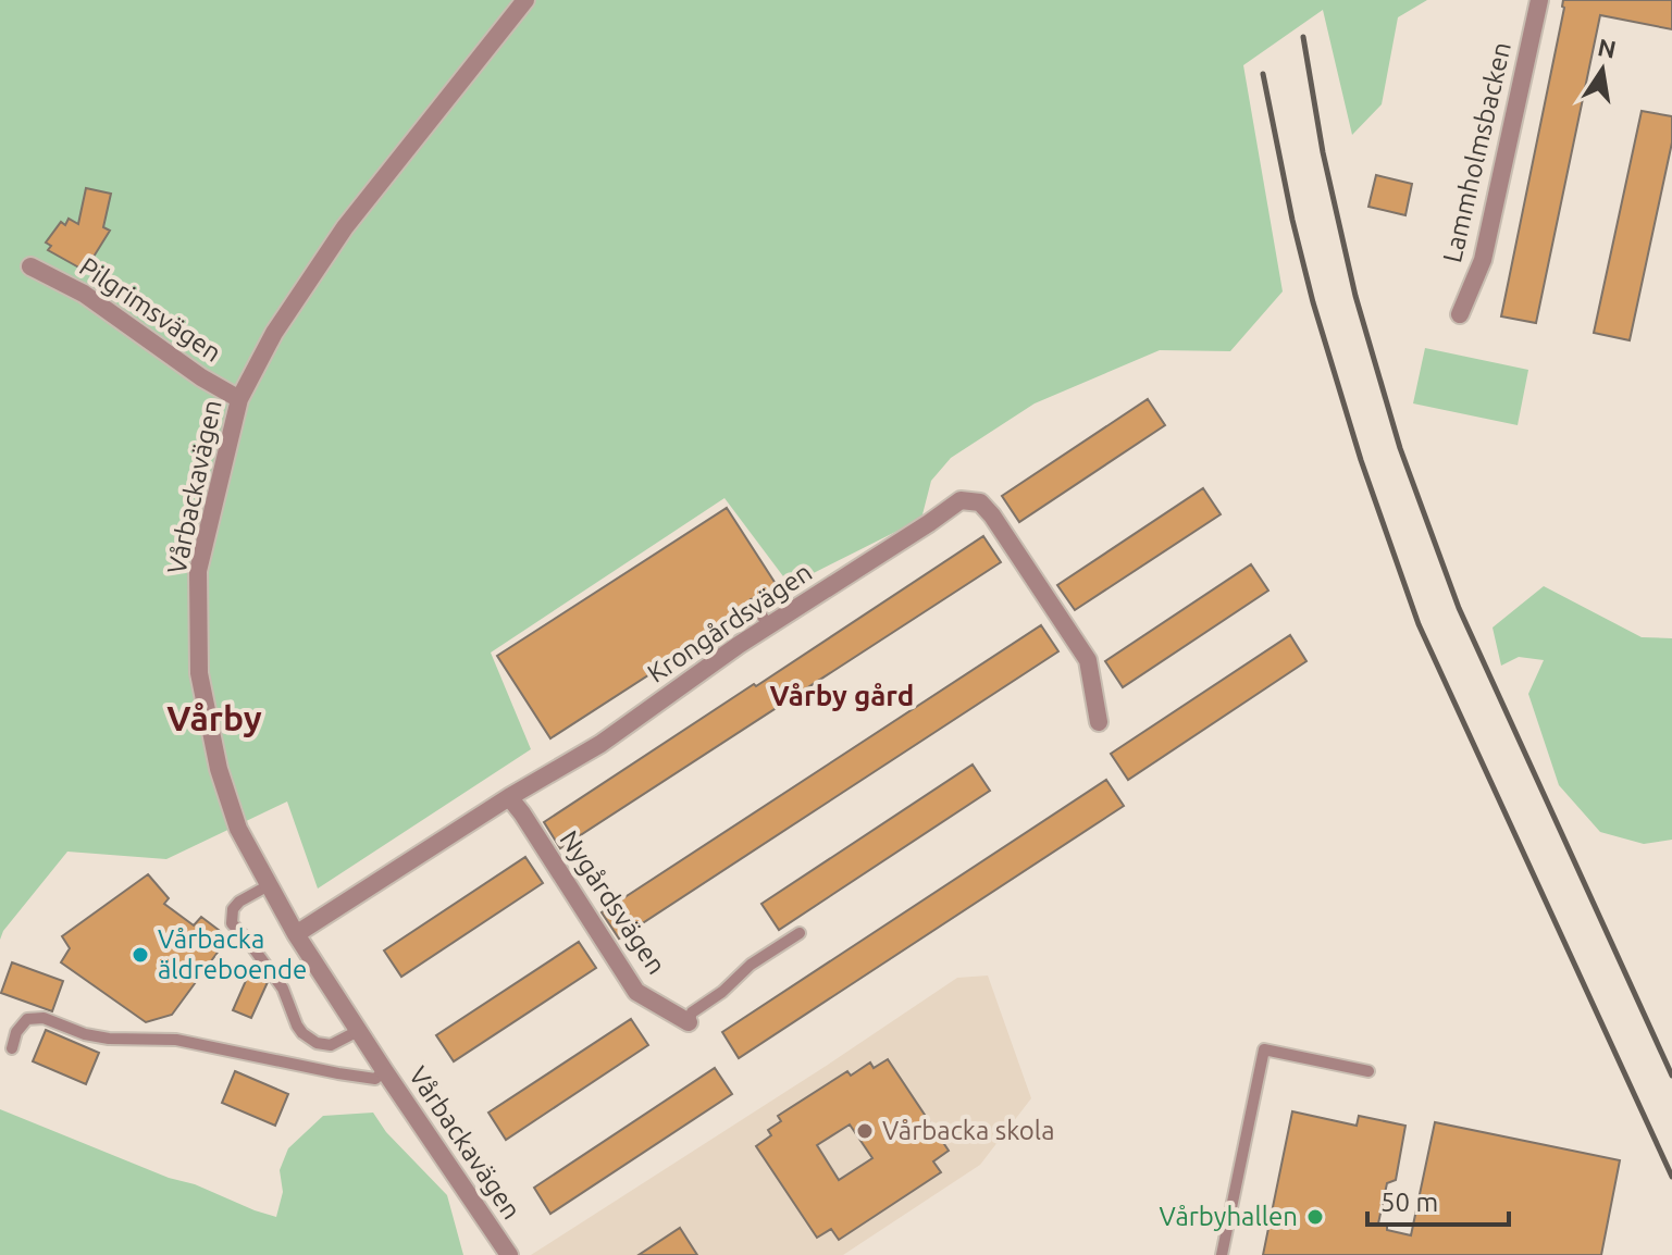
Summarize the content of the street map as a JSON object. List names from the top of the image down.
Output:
{
  "streets": {
    "street": [
      "Lammholmsbacken",
      "Pilgrimsvägen",
      "Vårbackavägen",
      "Krongårdsvägen",
      "Nygårdsvägen"
    ]
  },
  "crossings": [
    ["Pilgrimsvägen", "Vårbackavägen"],
    ["Vårbackavägen", "Krongårdsvägen"],
    ["Krongårdsvägen", "Nygårdsvägen"]
  ],
  "districts": ["Vårby gård", "Vårby"],
  "places": ["Vårbacka äldreboende", "Vårbacka skola", "Vårbyhallen"],
  "scale_bar": "50 m",
  "north": "top"
}
